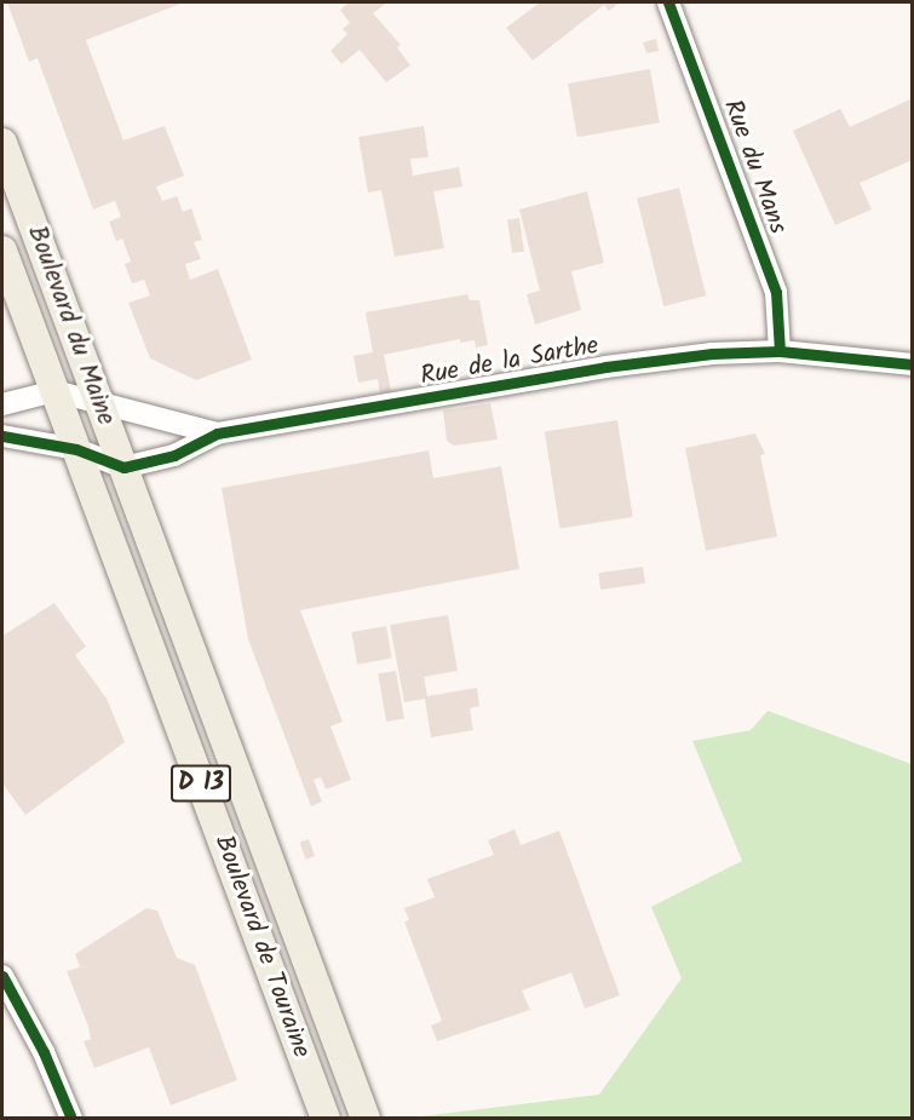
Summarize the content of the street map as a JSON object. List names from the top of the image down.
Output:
{
  "streets": {
    "main road": ["Boulevard du Maine", "D 13", "Boulevard de Touraine"],
    "street": ["Rue du Mans", "Rue de la Sarthe"]
  },
  "crossings": [
    ["Rue du Mans", "Rue de la Sarthe"],
    ["Boulevard du Maine", "Rue de la Sarthe"],
    ["Boulevard du Maine", "Boulevard de Touraine"],
    ["Rue de la Sarthe", "Boulevard de Touraine"]
  ]
}
